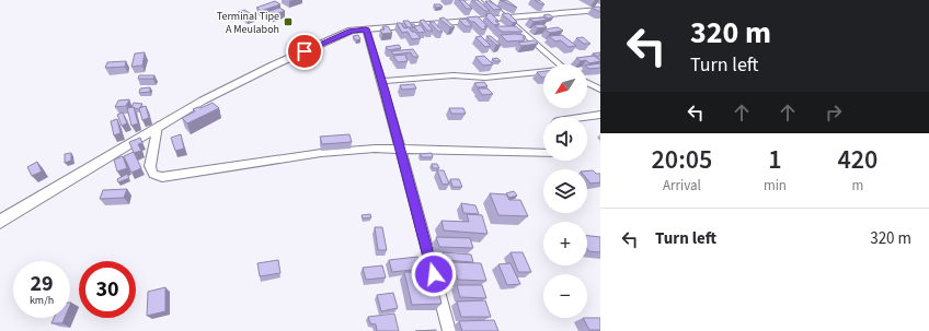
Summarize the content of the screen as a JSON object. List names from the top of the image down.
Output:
{
  "places": {
    "transit": ["Terminal Tipe A Meulaboh"]
  },
  "north": "bottom left",
  "page": {
    "turn": ["320 m", "Turn left"],
    "map_buttons": ["+", "−"],
    "eta": [
      "20:05",
      "Arrival",
      "1",
      "min",
      "420",
      "m"
    ],
    "list": [
      {
        "name": "Turn left",
        "value": "320 m"
      }
    ],
    "speed": "29 km/h",
    "limit": "30"
  }
}
